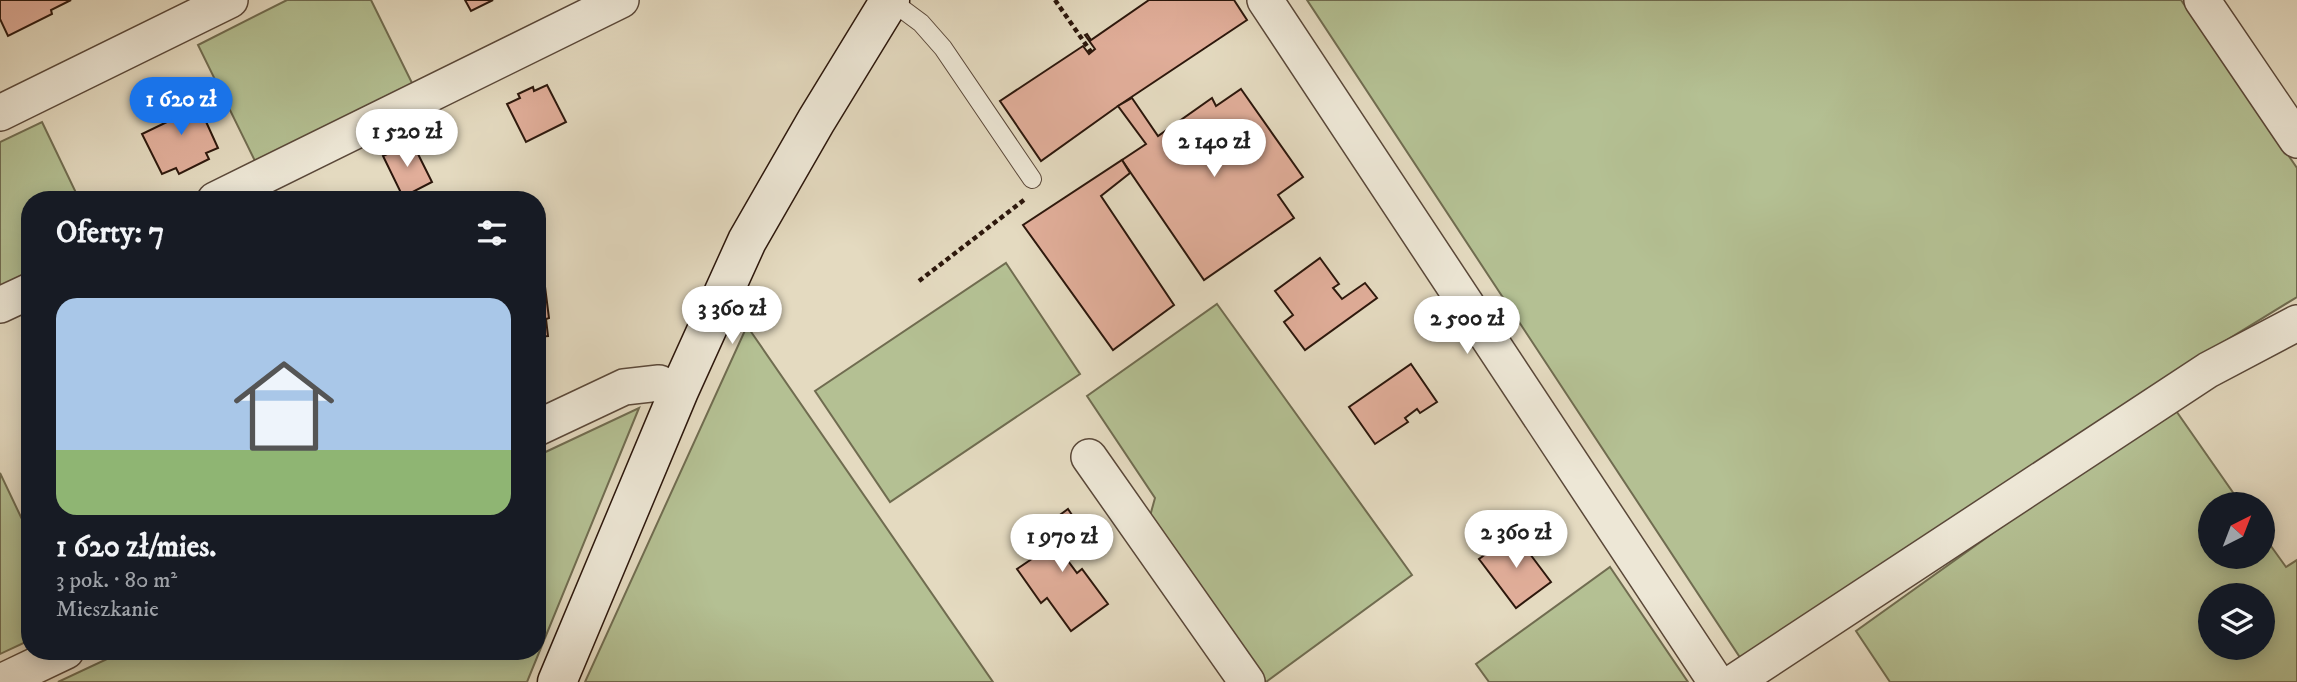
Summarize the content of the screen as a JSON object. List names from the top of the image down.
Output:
{
  "north": "top right",
  "page": {
    "price": [
      "1 620 zł",
      "1 520 zł",
      "2 140 zł",
      "3 360 zł",
      "2 500 zł",
      "2 360 zł",
      "1 970 zł"
    ],
    "heading": "Oferty: 7",
    "list": [
      {
        "name": "1 620 zł/mies.",
        "note": "3 pok. · 80 m² · Mieszkanie"
      }
    ]
  }
}
